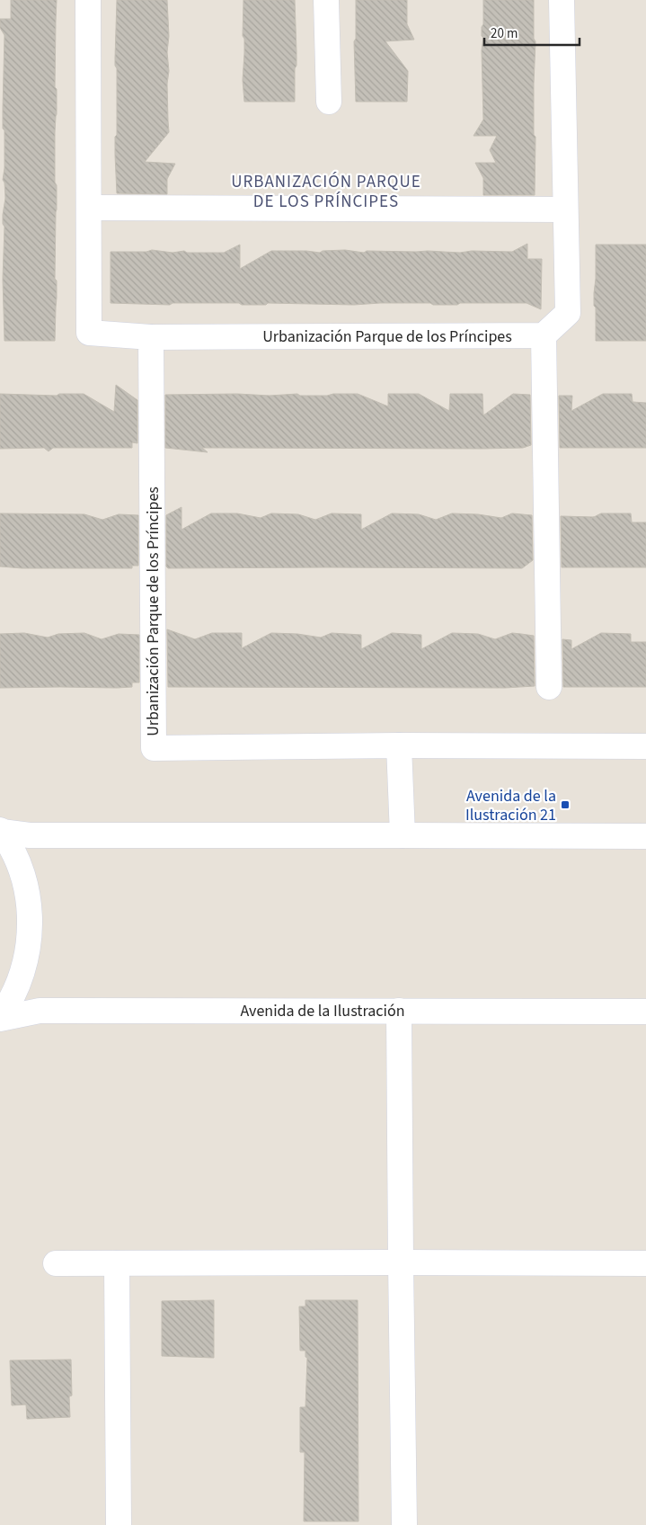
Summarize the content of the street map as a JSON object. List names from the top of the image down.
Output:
{
  "streets": {
    "street": ["Urbanización Parque de los Príncipes", "Avenida de la Ilustración"]
  },
  "districts": ["URBANIZACIÓN PARQUE DE LOS PRÍNCIPES"],
  "places": {
    "transit": ["Avenida de la Ilustración 21"]
  },
  "scale_bar": "20 m"
}
